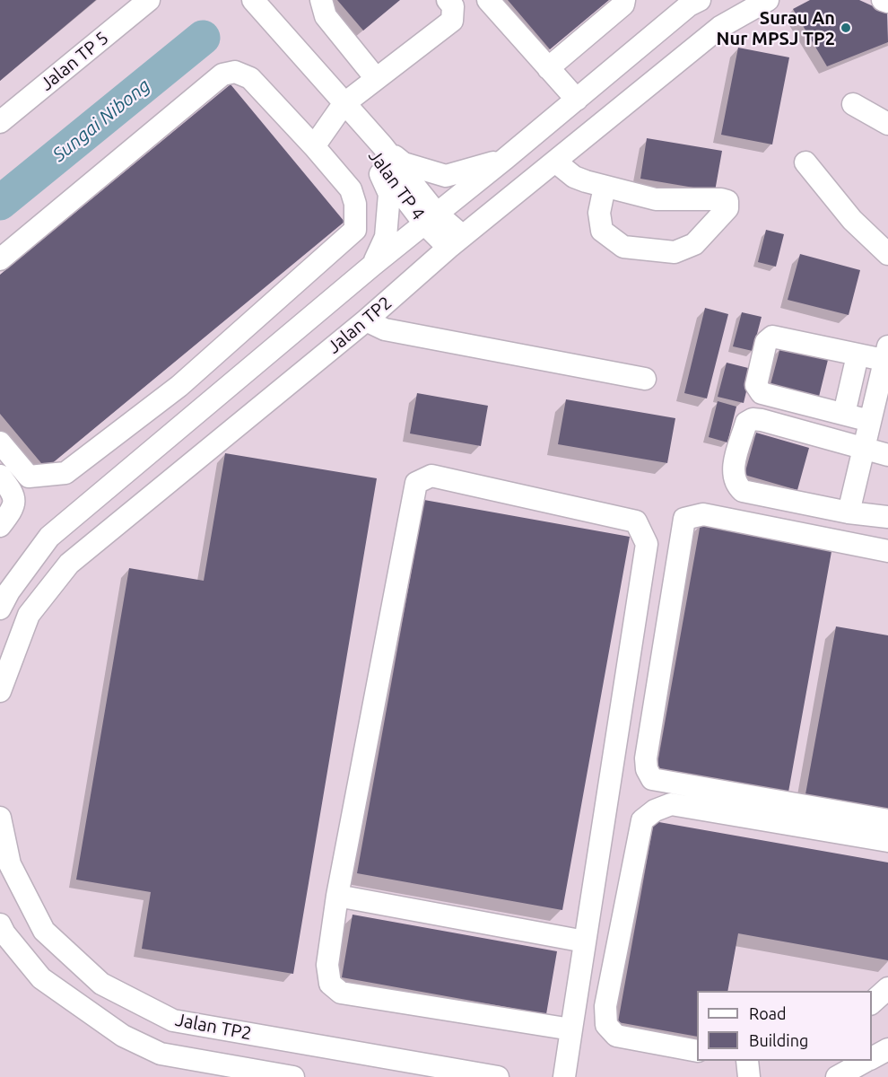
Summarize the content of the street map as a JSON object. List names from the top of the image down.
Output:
{
  "streets": {
    "street": ["Jalan TP 5", "Jalan TP 4", "Jalan TP2"]
  },
  "crossings": [
    ["Jalan TP 4", "Jalan TP2"]
  ],
  "water": ["Sungai Nibong"],
  "places": ["Surau An Nur MPSJ TP2"],
  "legend": ["Road", "Building"]
}
